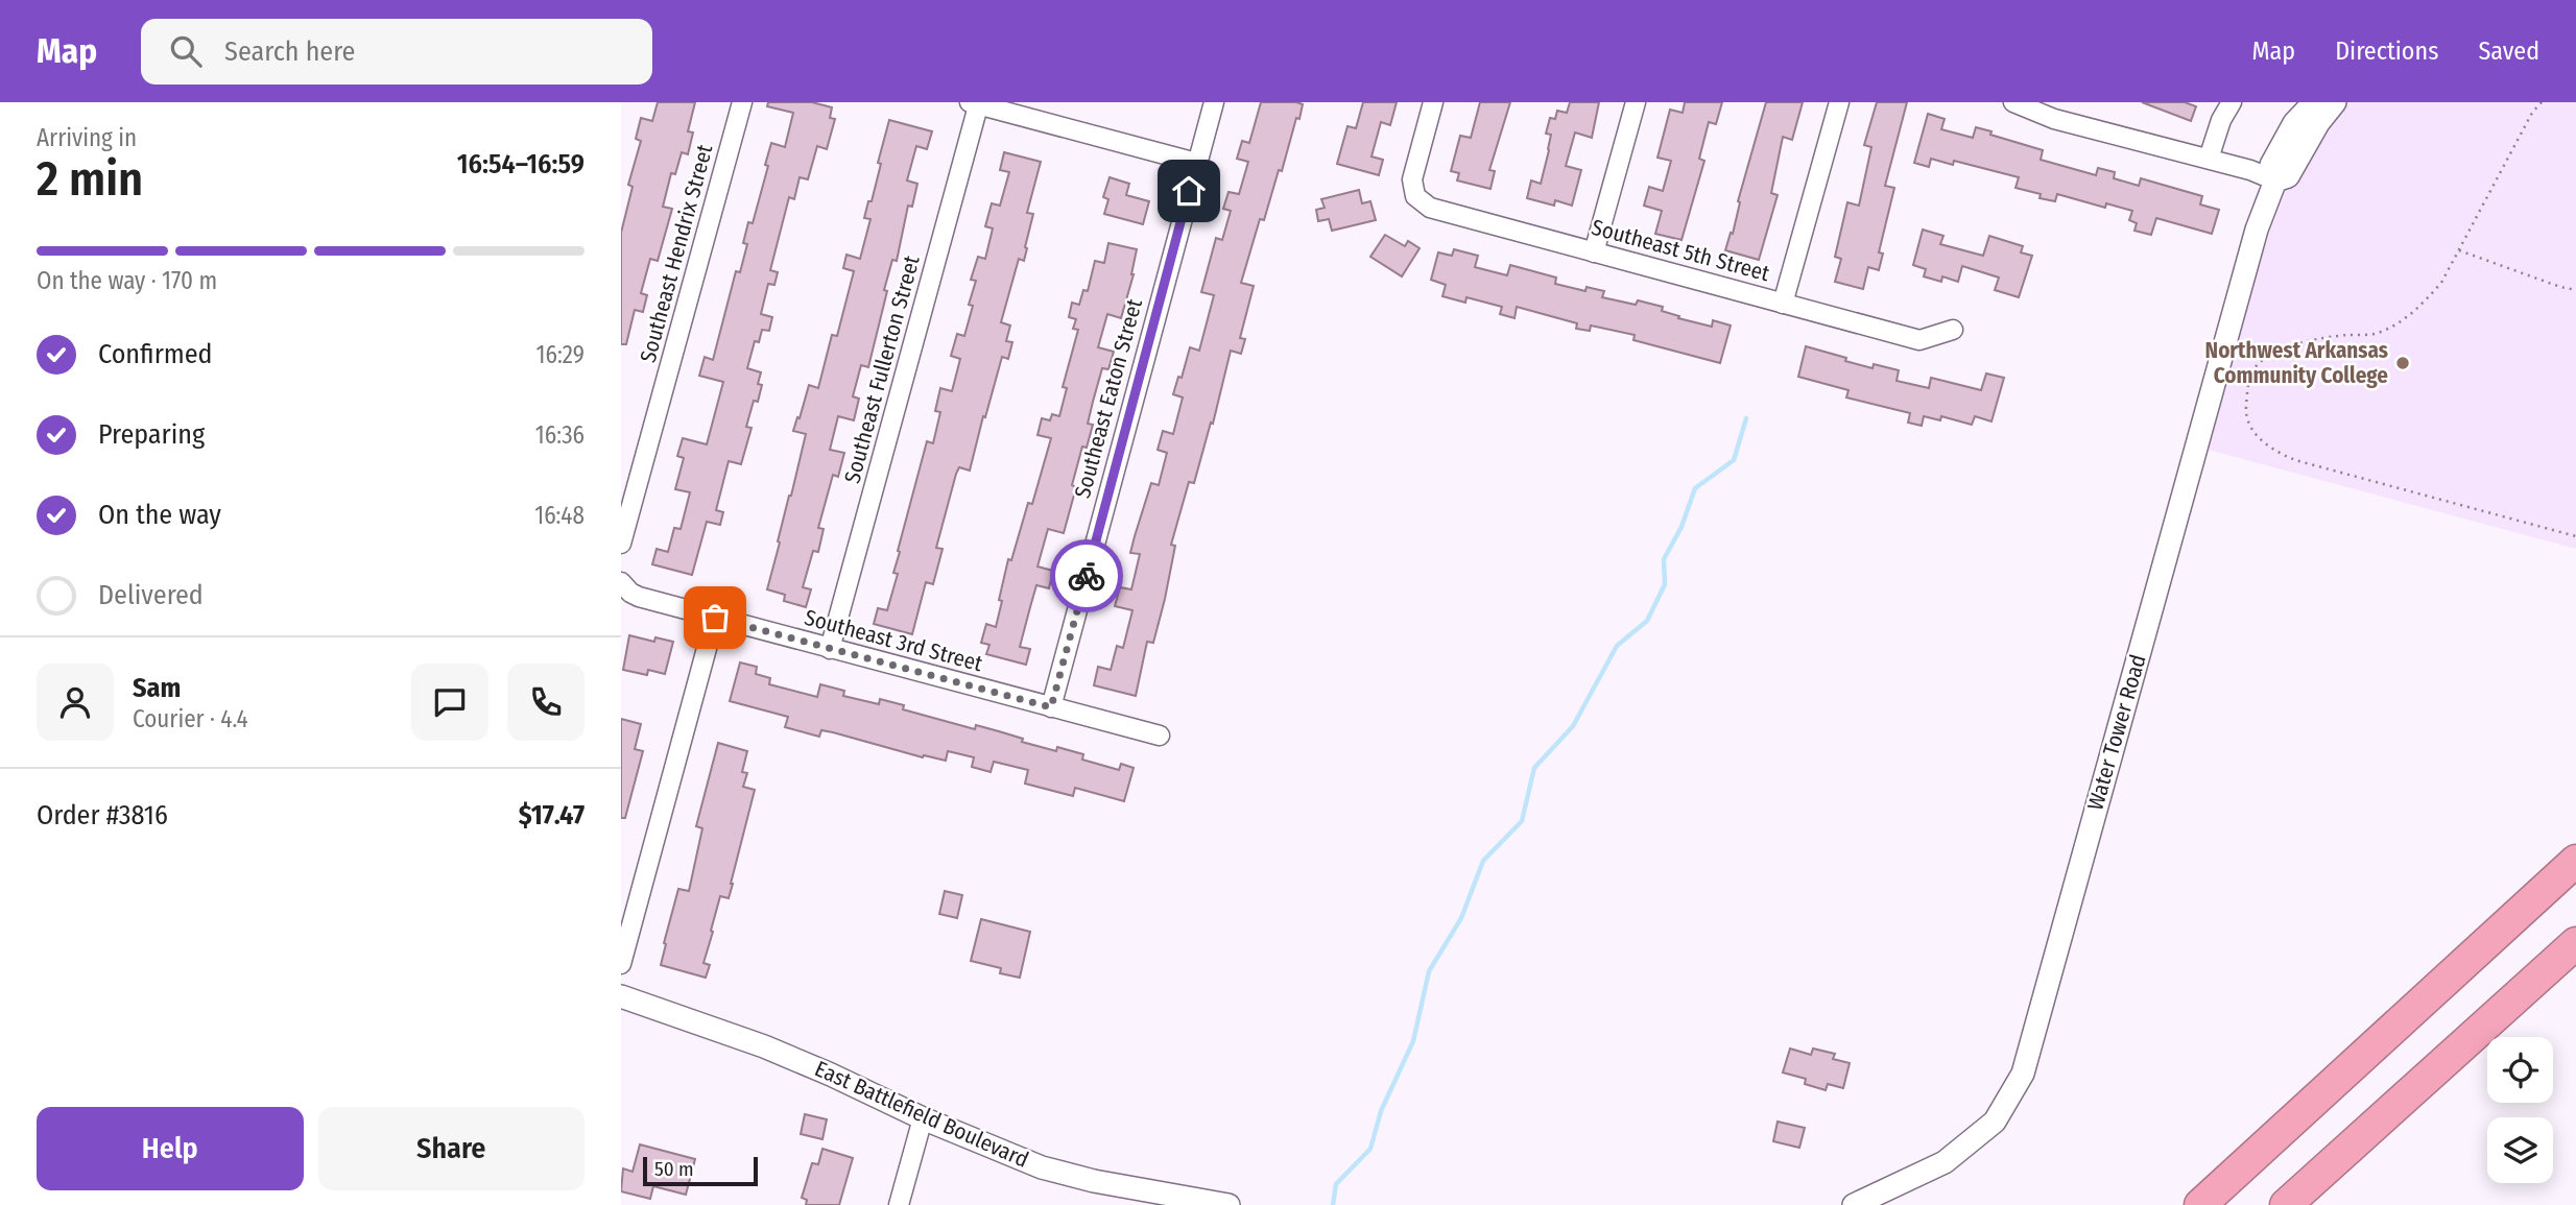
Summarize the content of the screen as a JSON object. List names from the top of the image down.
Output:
{
  "streets": {
    "street": [
      "Southeast 5th Street",
      "Southeast Hendrix Street",
      "Southeast Fullerton Street",
      "Southeast Eaton Street",
      "Southeast 3rd Street",
      "Water Tower Road",
      "East Battlefield Boulevard"
    ]
  },
  "crossings": [
    ["Southeast Fullerton Street", "Southeast 3rd Street"],
    ["Southeast Eaton Street", "Southeast 3rd Street"]
  ],
  "places": ["Northwest Arkansas Community College"],
  "scale_bar": "50 m",
  "page": {
    "header": "Map",
    "search": "Search here",
    "nav": ["Map", "Directions", "Saved"],
    "heading": ["2 min", "Arriving in", "16:54–16:59"],
    "panel": [
      "Sam",
      "Courier · 4.4",
      "Order #3816",
      "$17.47"
    ],
    "bar": "On the way · 170 m",
    "list": [
      ["Confirmed", "16:29"],
      ["Preparing", "16:36"],
      ["On the way", "16:48"],
      "Delivered"
    ],
    "buttons": ["Help", "Share"],
    "scale": "50 m"
  }
}
